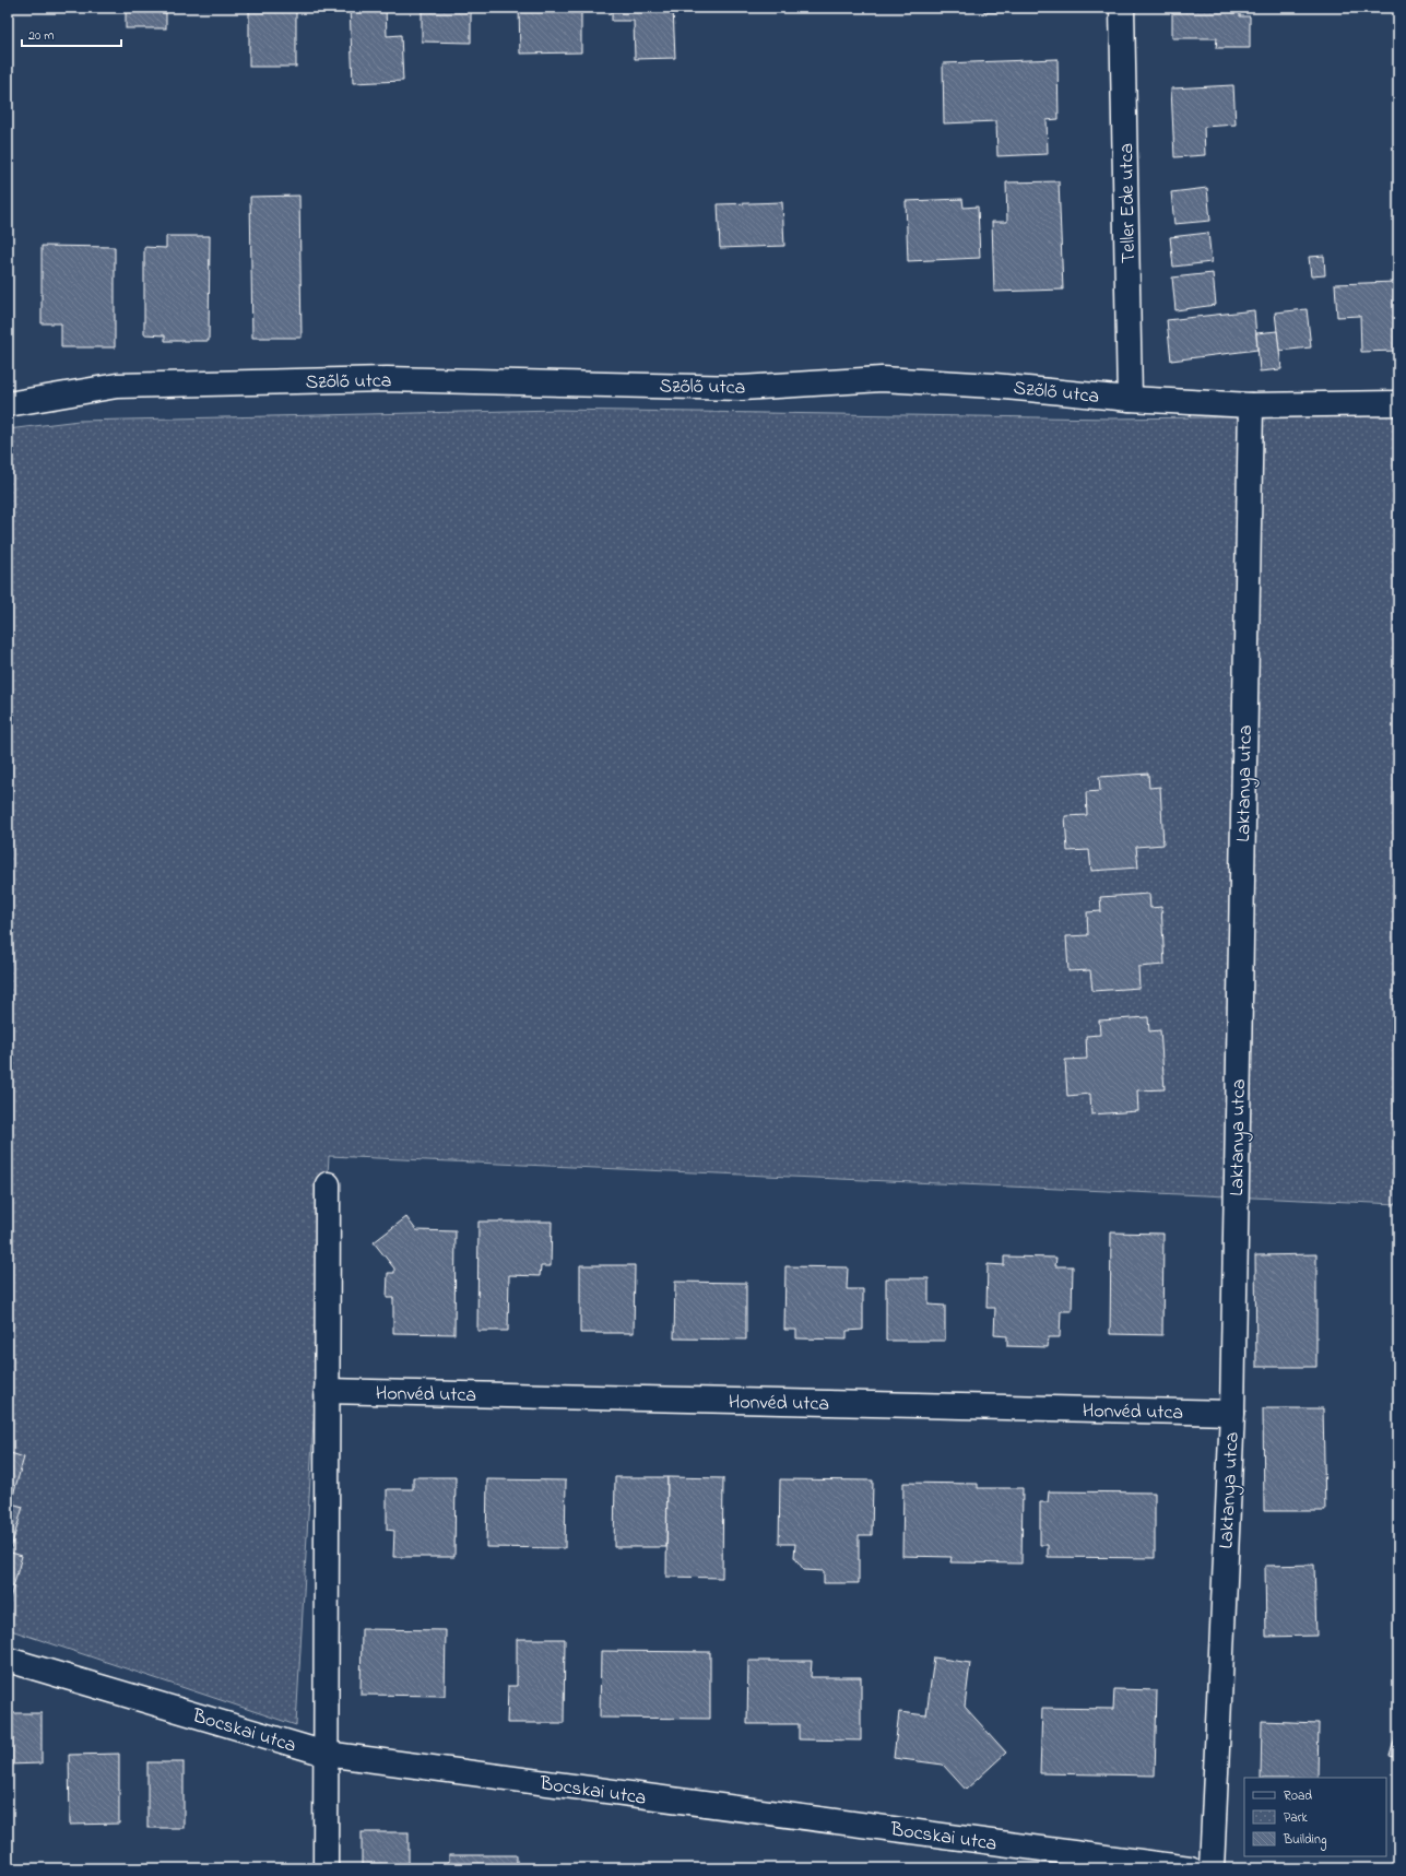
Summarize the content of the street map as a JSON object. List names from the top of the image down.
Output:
{
  "streets": {
    "street": [
      "Teller Ede utca",
      "Szőlő utca",
      "Laktanya utca",
      "Honvéd utca",
      "Bocskai utca"
    ]
  },
  "crossings": [
    ["Teller Ede utca", "Szőlő utca"],
    ["Szőlő utca", "Laktanya utca"],
    ["Laktanya utca", "Honvéd utca"]
  ],
  "legend": ["Road", "Park", "Building"],
  "scale_bar": "20 m"
}
